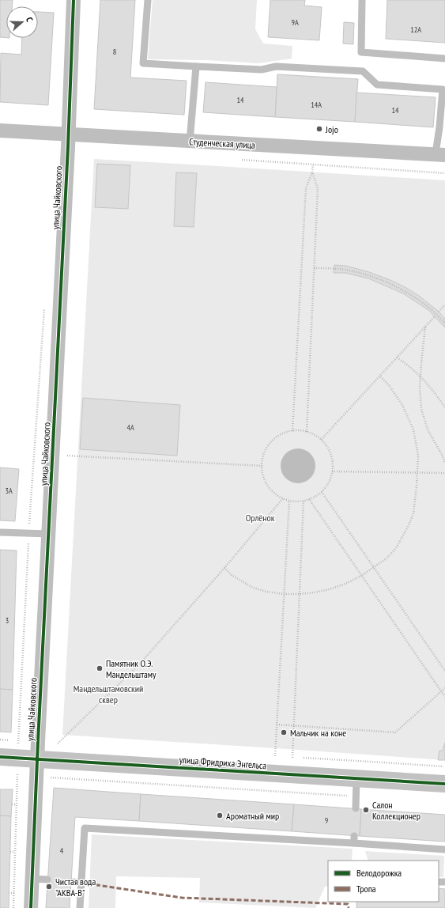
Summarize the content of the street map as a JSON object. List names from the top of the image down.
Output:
{
  "streets": {
    "street": ["Студенческая улица", "улица Чайковского", "улица Фридриха Энгельса"]
  },
  "crossings": [
    ["Студенческая улица", "улица Чайковского"],
    ["улица Чайковского", "улица Фридриха Энгельса"]
  ],
  "parks": ["Орлёнок", "Мандельштамовский сквер"],
  "places": [
    "Jojo",
    "Памятник О.Э. Мандельштаму",
    "Мальчик на коне",
    "Салон Коллекционер",
    "Ароматный мир",
    "Чистая вода \"АКВА-В\""
  ],
  "house_numbers": [
    "9А",
    "12А",
    "8",
    "14",
    "14А",
    "14",
    "4А",
    "3А",
    "3",
    "9",
    "4"
  ],
  "legend": ["Велодорожка", "Тропа"],
  "north": "right"
}
